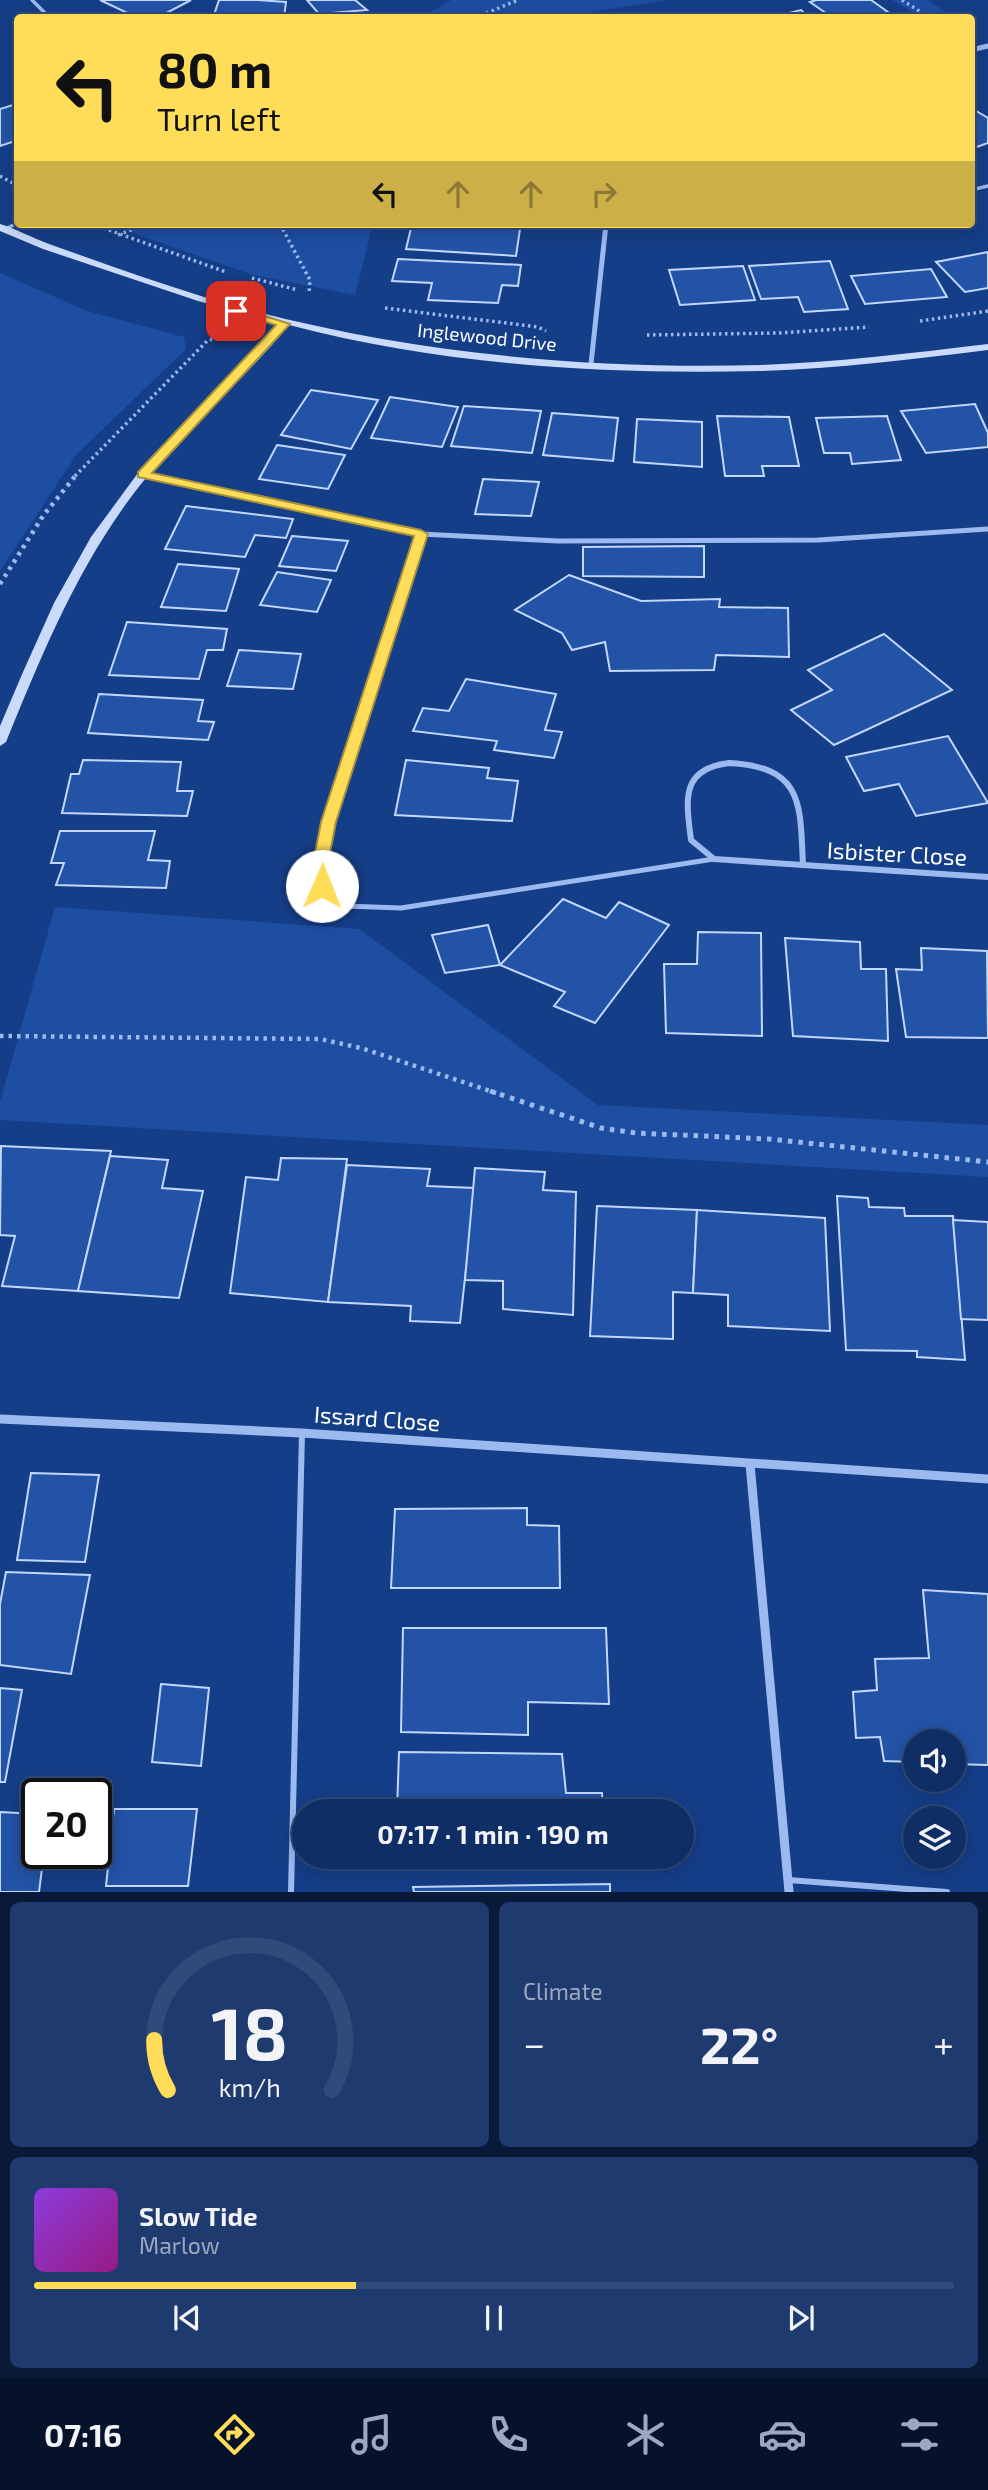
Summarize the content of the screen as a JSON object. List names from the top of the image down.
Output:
{
  "streets": {
    "street": ["Inglewood Drive", "Isbister Close", "Issard Close"]
  },
  "page": {
    "turn": ["80 m", "Turn left"],
    "limit": "20",
    "trip": "07:17 · 1 min · 190 m",
    "tile": "Climate",
    "heat": ["−", "22°", "+"],
    "song": ["Slow Tide", "Marlow"],
    "tabs": "07:16",
    "gauge": ["18", "km/h"]
  }
}
